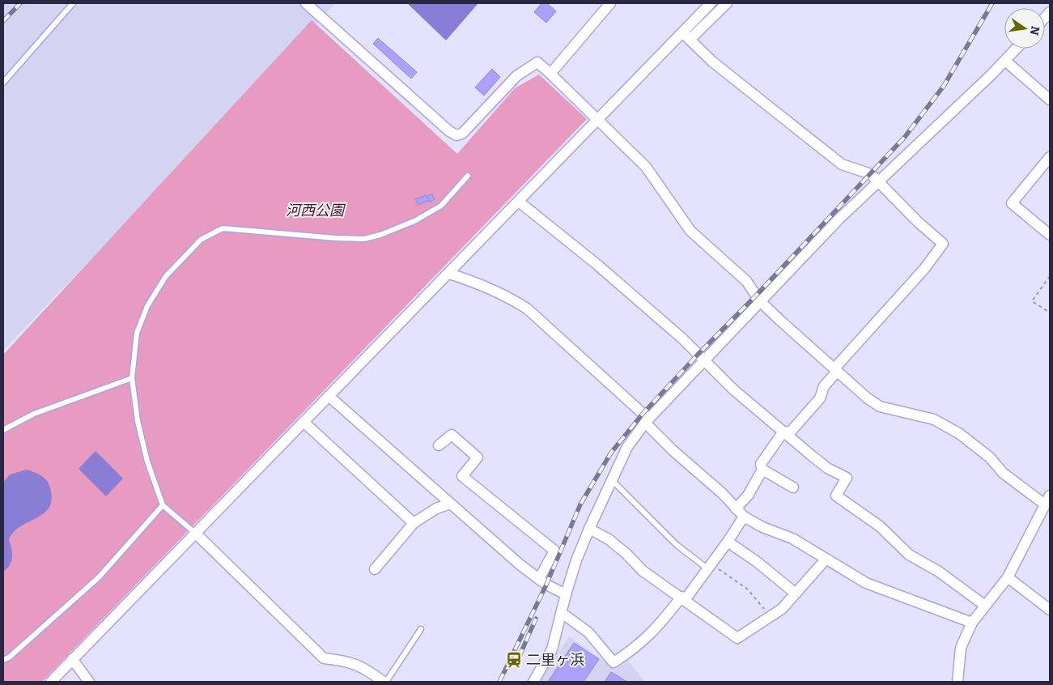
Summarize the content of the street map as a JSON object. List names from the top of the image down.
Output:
{
  "parks": ["河西公園"],
  "places": {
    "station": ["二里ヶ浜"]
  },
  "north": "right"
}
